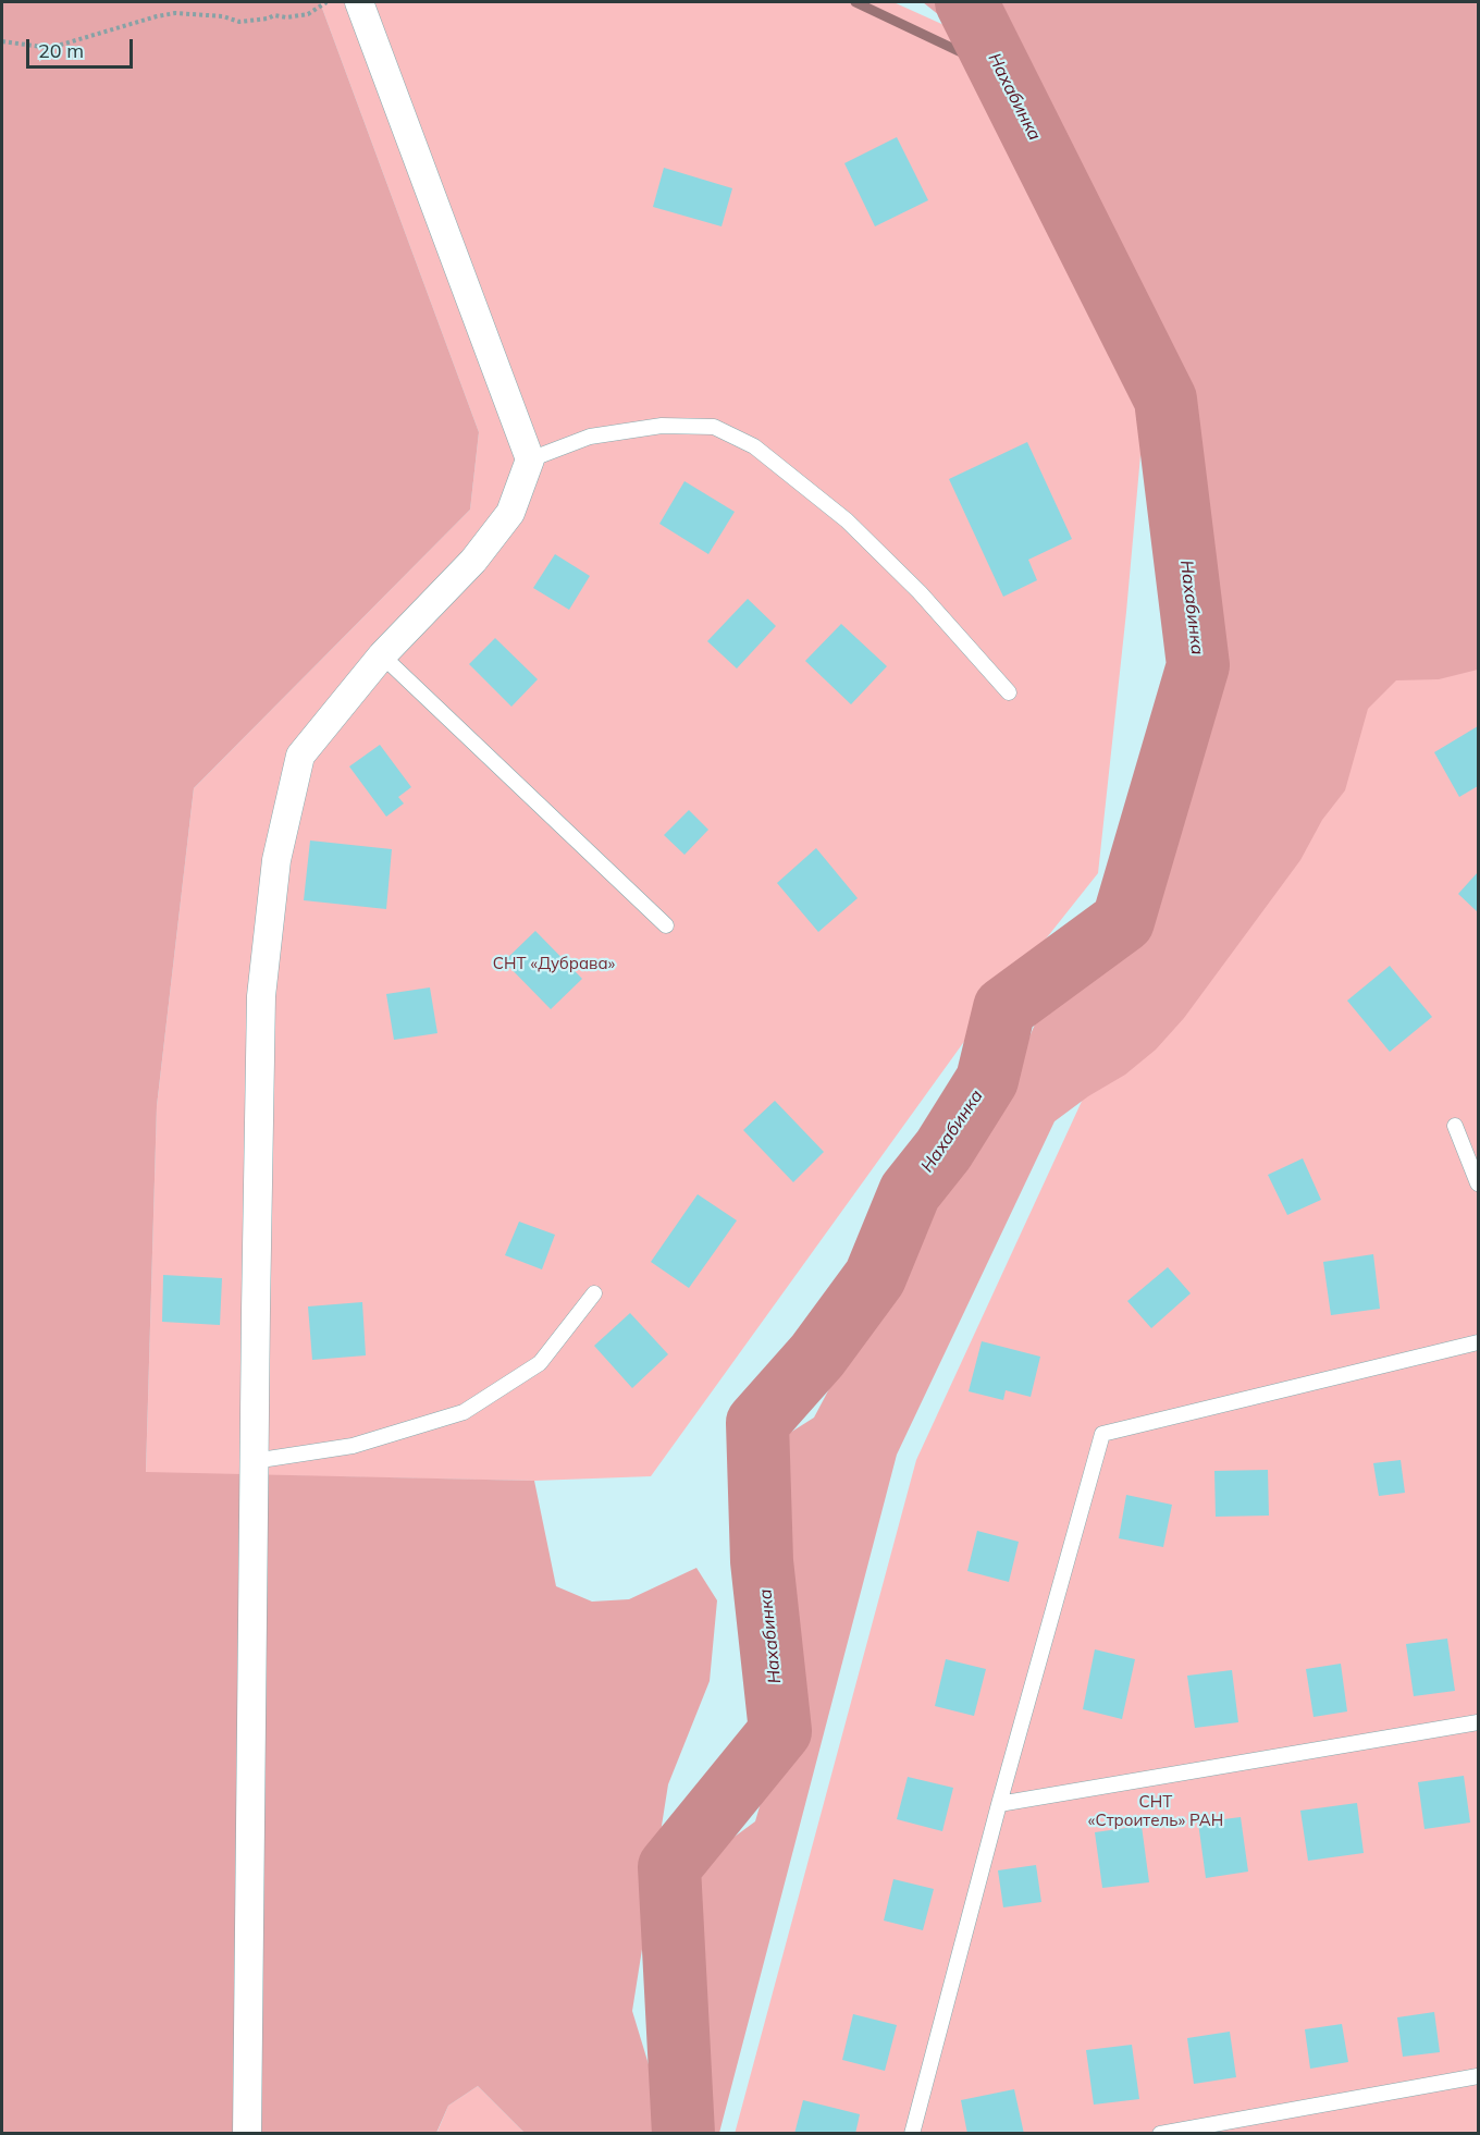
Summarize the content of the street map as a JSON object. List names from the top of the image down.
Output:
{
  "water": ["Нахабинка"],
  "parks": ["СНТ «Дубрава»", "СНТ «Строитель» РАН"],
  "scale_bar": "20 m"
}
